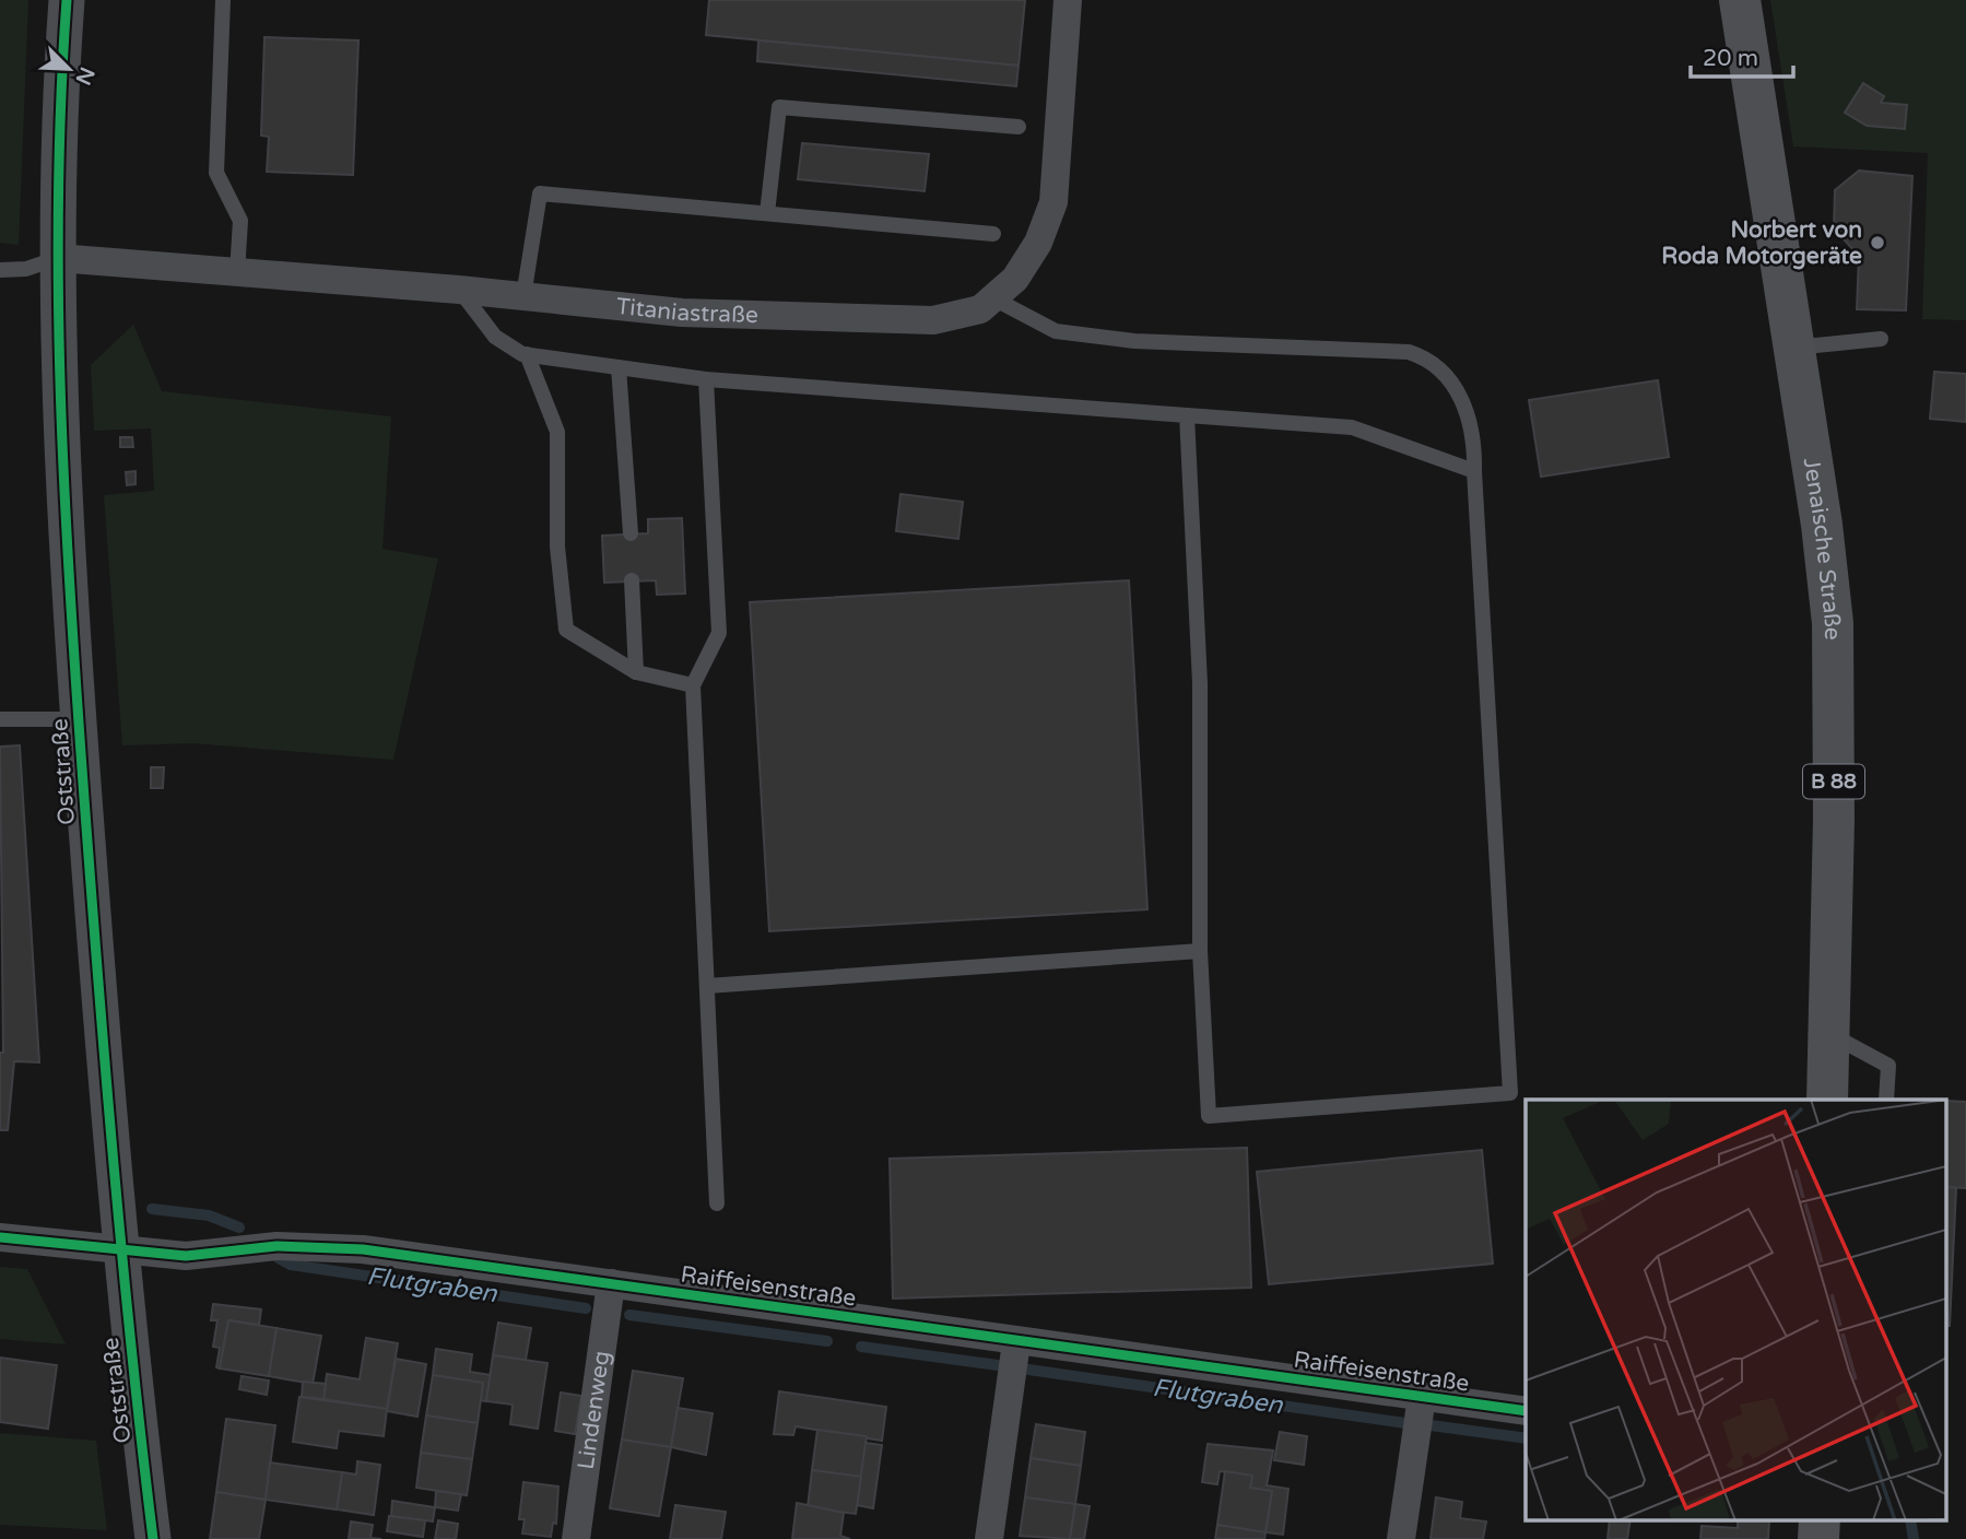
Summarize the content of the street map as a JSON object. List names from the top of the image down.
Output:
{
  "streets": {
    "main road": ["Jenaische Straße", "B 88"],
    "street": [
      "Titaniastraße",
      "Oststraße",
      "Raiffeisenstraße",
      "Lindenweg"
    ]
  },
  "crossings": [
    ["Titaniastraße", "Oststraße"],
    ["Oststraße", "Raiffeisenstraße"],
    ["Raiffeisenstraße", "Lindenweg"]
  ],
  "water": ["Flutgraben"],
  "places": ["Norbert von Roda Motorgeräte"],
  "scale_bar": "20 m",
  "north": "bottom right"
}
